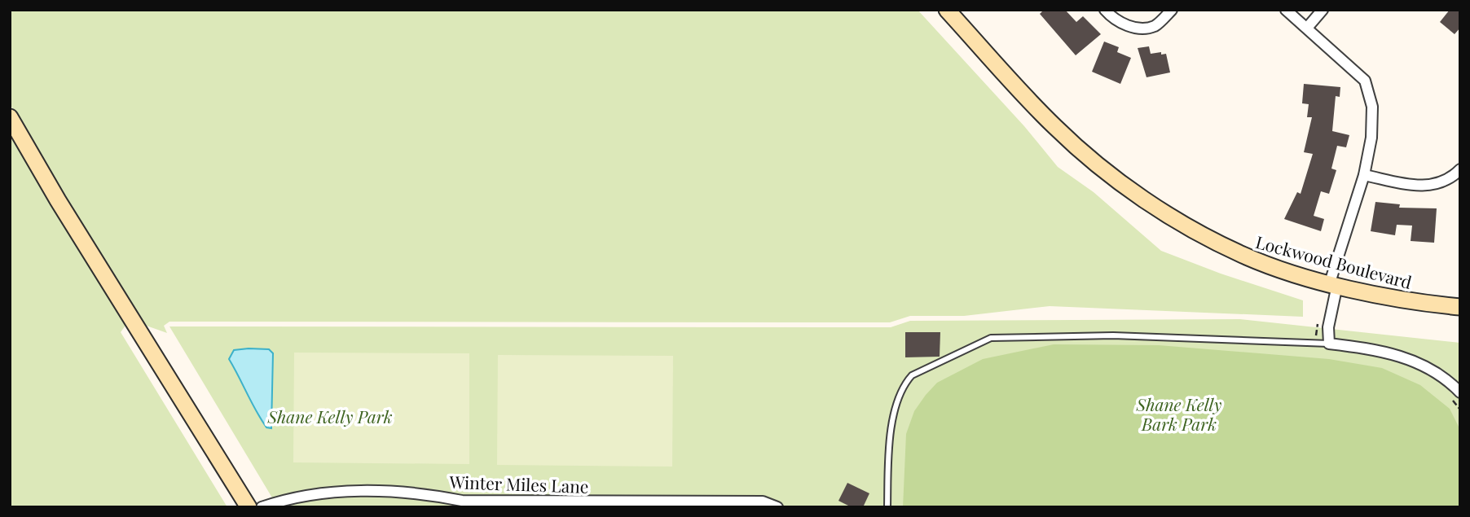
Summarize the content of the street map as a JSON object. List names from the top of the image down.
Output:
{
  "streets": {
    "street": ["Lockwood Boulevard", "Winter Miles Lane"]
  },
  "parks": ["Shane Kelly Bark Park", "Shane Kelly Park"]
}
